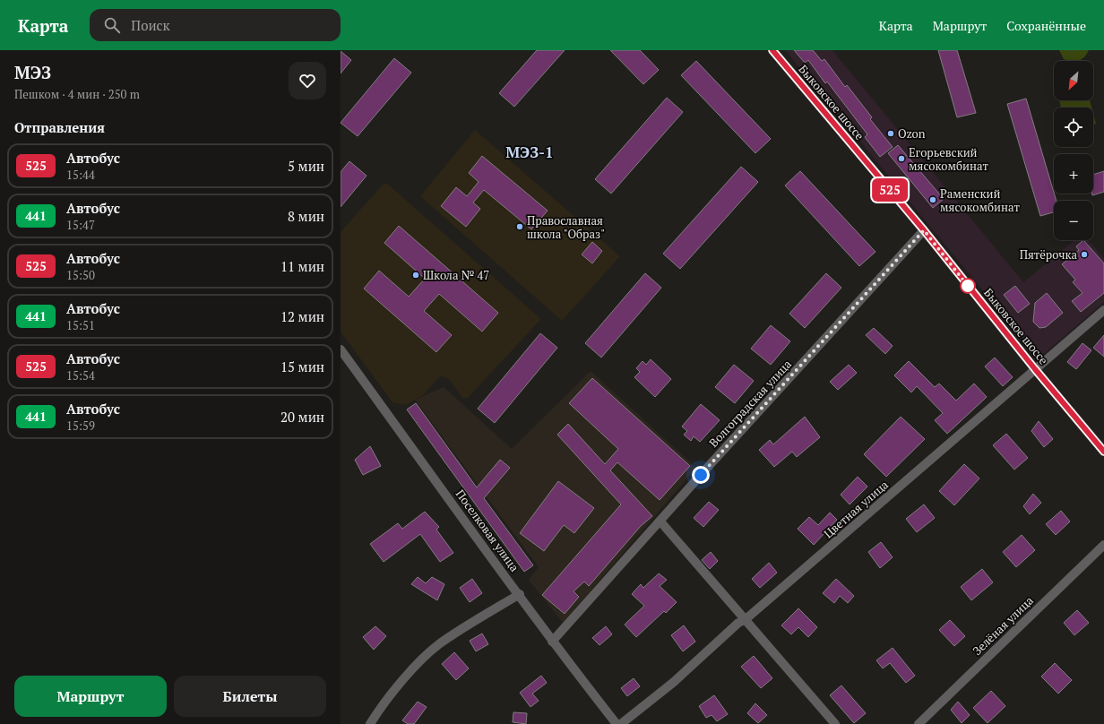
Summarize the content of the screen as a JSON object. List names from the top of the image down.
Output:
{
  "streets": {
    "main road": ["Быковское шоссе"],
    "street": [
      "Волгоградская улица",
      "Цветная улица",
      "Поселковая улица",
      "Зелёная улица"
    ]
  },
  "crossings": [
    ["Быковское шоссе", "Волгоградская улица"],
    ["Быковское шоссе", "Цветная улица"],
    ["Волгоградская улица", "Поселковая улица"]
  ],
  "districts": ["МЭЗ-1"],
  "places": [
    "Ozon",
    "Егорьевский мясокомбинат",
    "Раменский мясокомбинат",
    "Православная школа \"Образ\"",
    "Пятёрочка",
    "Школа № 47"
  ],
  "lines": ["bus line 525"],
  "north": "bottom left",
  "page": {
    "header": "Карта",
    "search": "Поиск",
    "nav": ["Карта", "Маршрут", "Сохранённые"],
    "heading": [
      ["МЭЗ", "Пешком · 4 мин · 250 m"],
      "Отправления"
    ],
    "on_map": "525",
    "map_buttons": ["+", "−"],
    "list": [
      {
        "mark": "525",
        "name": "Автобус",
        "note": "15:44",
        "value": "5 мин"
      },
      {
        "mark": "441",
        "name": "Автобус",
        "note": "15:47",
        "value": "8 мин"
      },
      {
        "mark": "525",
        "name": "Автобус",
        "note": "15:50",
        "value": "11 мин"
      },
      {
        "mark": "441",
        "name": "Автобус",
        "note": "15:51",
        "value": "12 мин"
      },
      {
        "mark": "525",
        "name": "Автобус",
        "note": "15:54",
        "value": "15 мин"
      },
      {
        "mark": "441",
        "name": "Автобус",
        "note": "15:59",
        "value": "20 мин"
      }
    ],
    "buttons": ["Маршрут", "Билеты"]
  }
}
